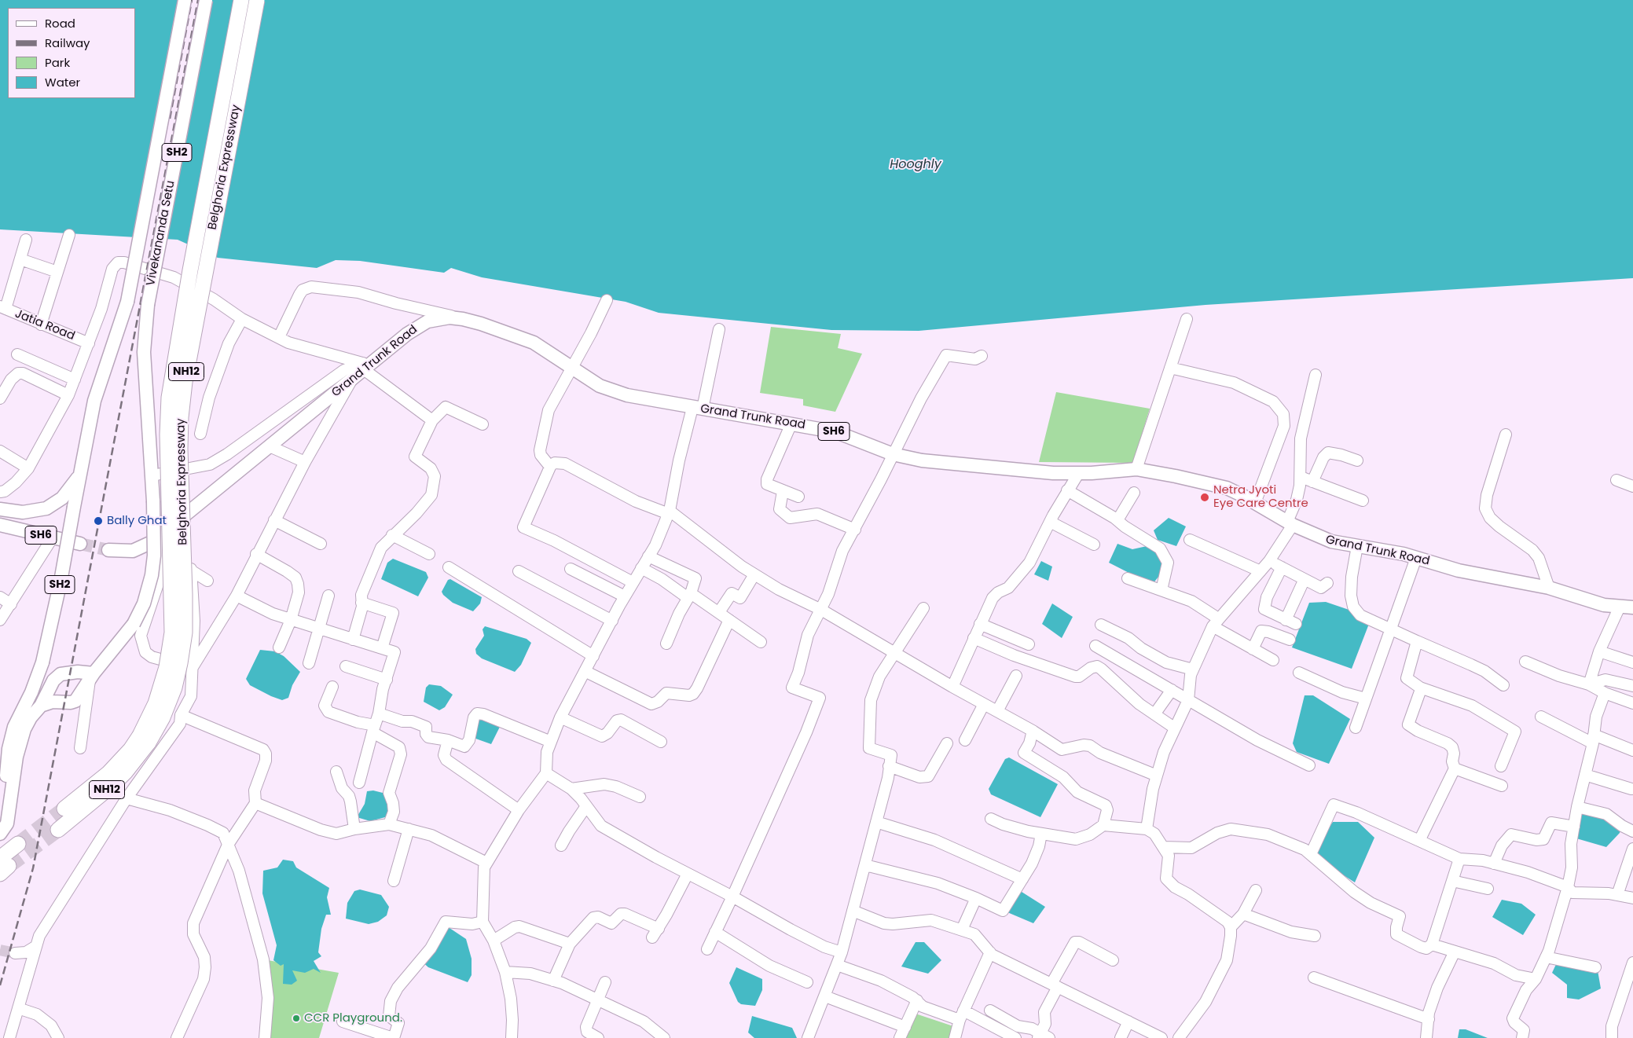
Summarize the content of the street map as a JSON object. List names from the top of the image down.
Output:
{
  "streets": {
    "highway": ["Belghoria Expressway", "NH12"],
    "main road": [
      "SH2",
      "Vivekananda Setu",
      "Grand Trunk Road",
      "SH6"
    ],
    "street": ["Jatia Road"]
  },
  "crossings": [
    ["SH2", "Vivekananda Setu"]
  ],
  "water": ["Hooghly"],
  "places": ["Netra Jyoti Eye Care Centre", "Bally Ghat", "CCR Playground."],
  "legend": [
    "Road",
    "Railway",
    "Park",
    "Water"
  ]
}
